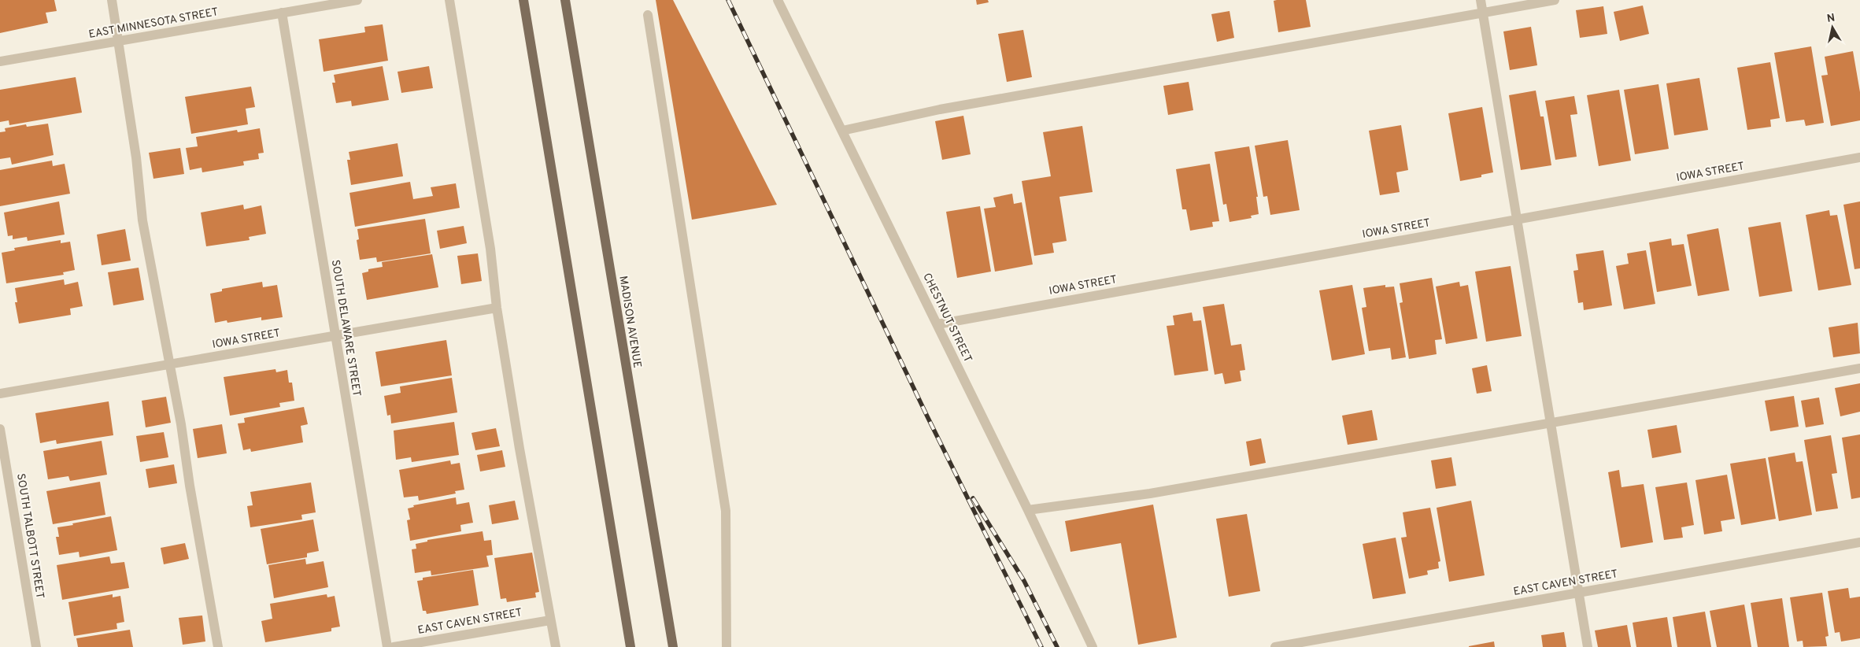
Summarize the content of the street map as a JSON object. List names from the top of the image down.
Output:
{
  "streets": {
    "main road": ["MADISON AVENUE"],
    "street": [
      "EAST MINNESOTA STREET",
      "IOWA STREET",
      "CHESTNUT STREET",
      "SOUTH DELAWARE STREET",
      "SOUTH TALBOTT STREET",
      "EAST CAVEN STREET"
    ]
  },
  "crossings": [
    ["EAST MINNESOTA STREET", "SOUTH DELAWARE STREET"],
    ["IOWA STREET", "CHESTNUT STREET"],
    ["IOWA STREET", "SOUTH DELAWARE STREET"]
  ],
  "north": "top"
}
